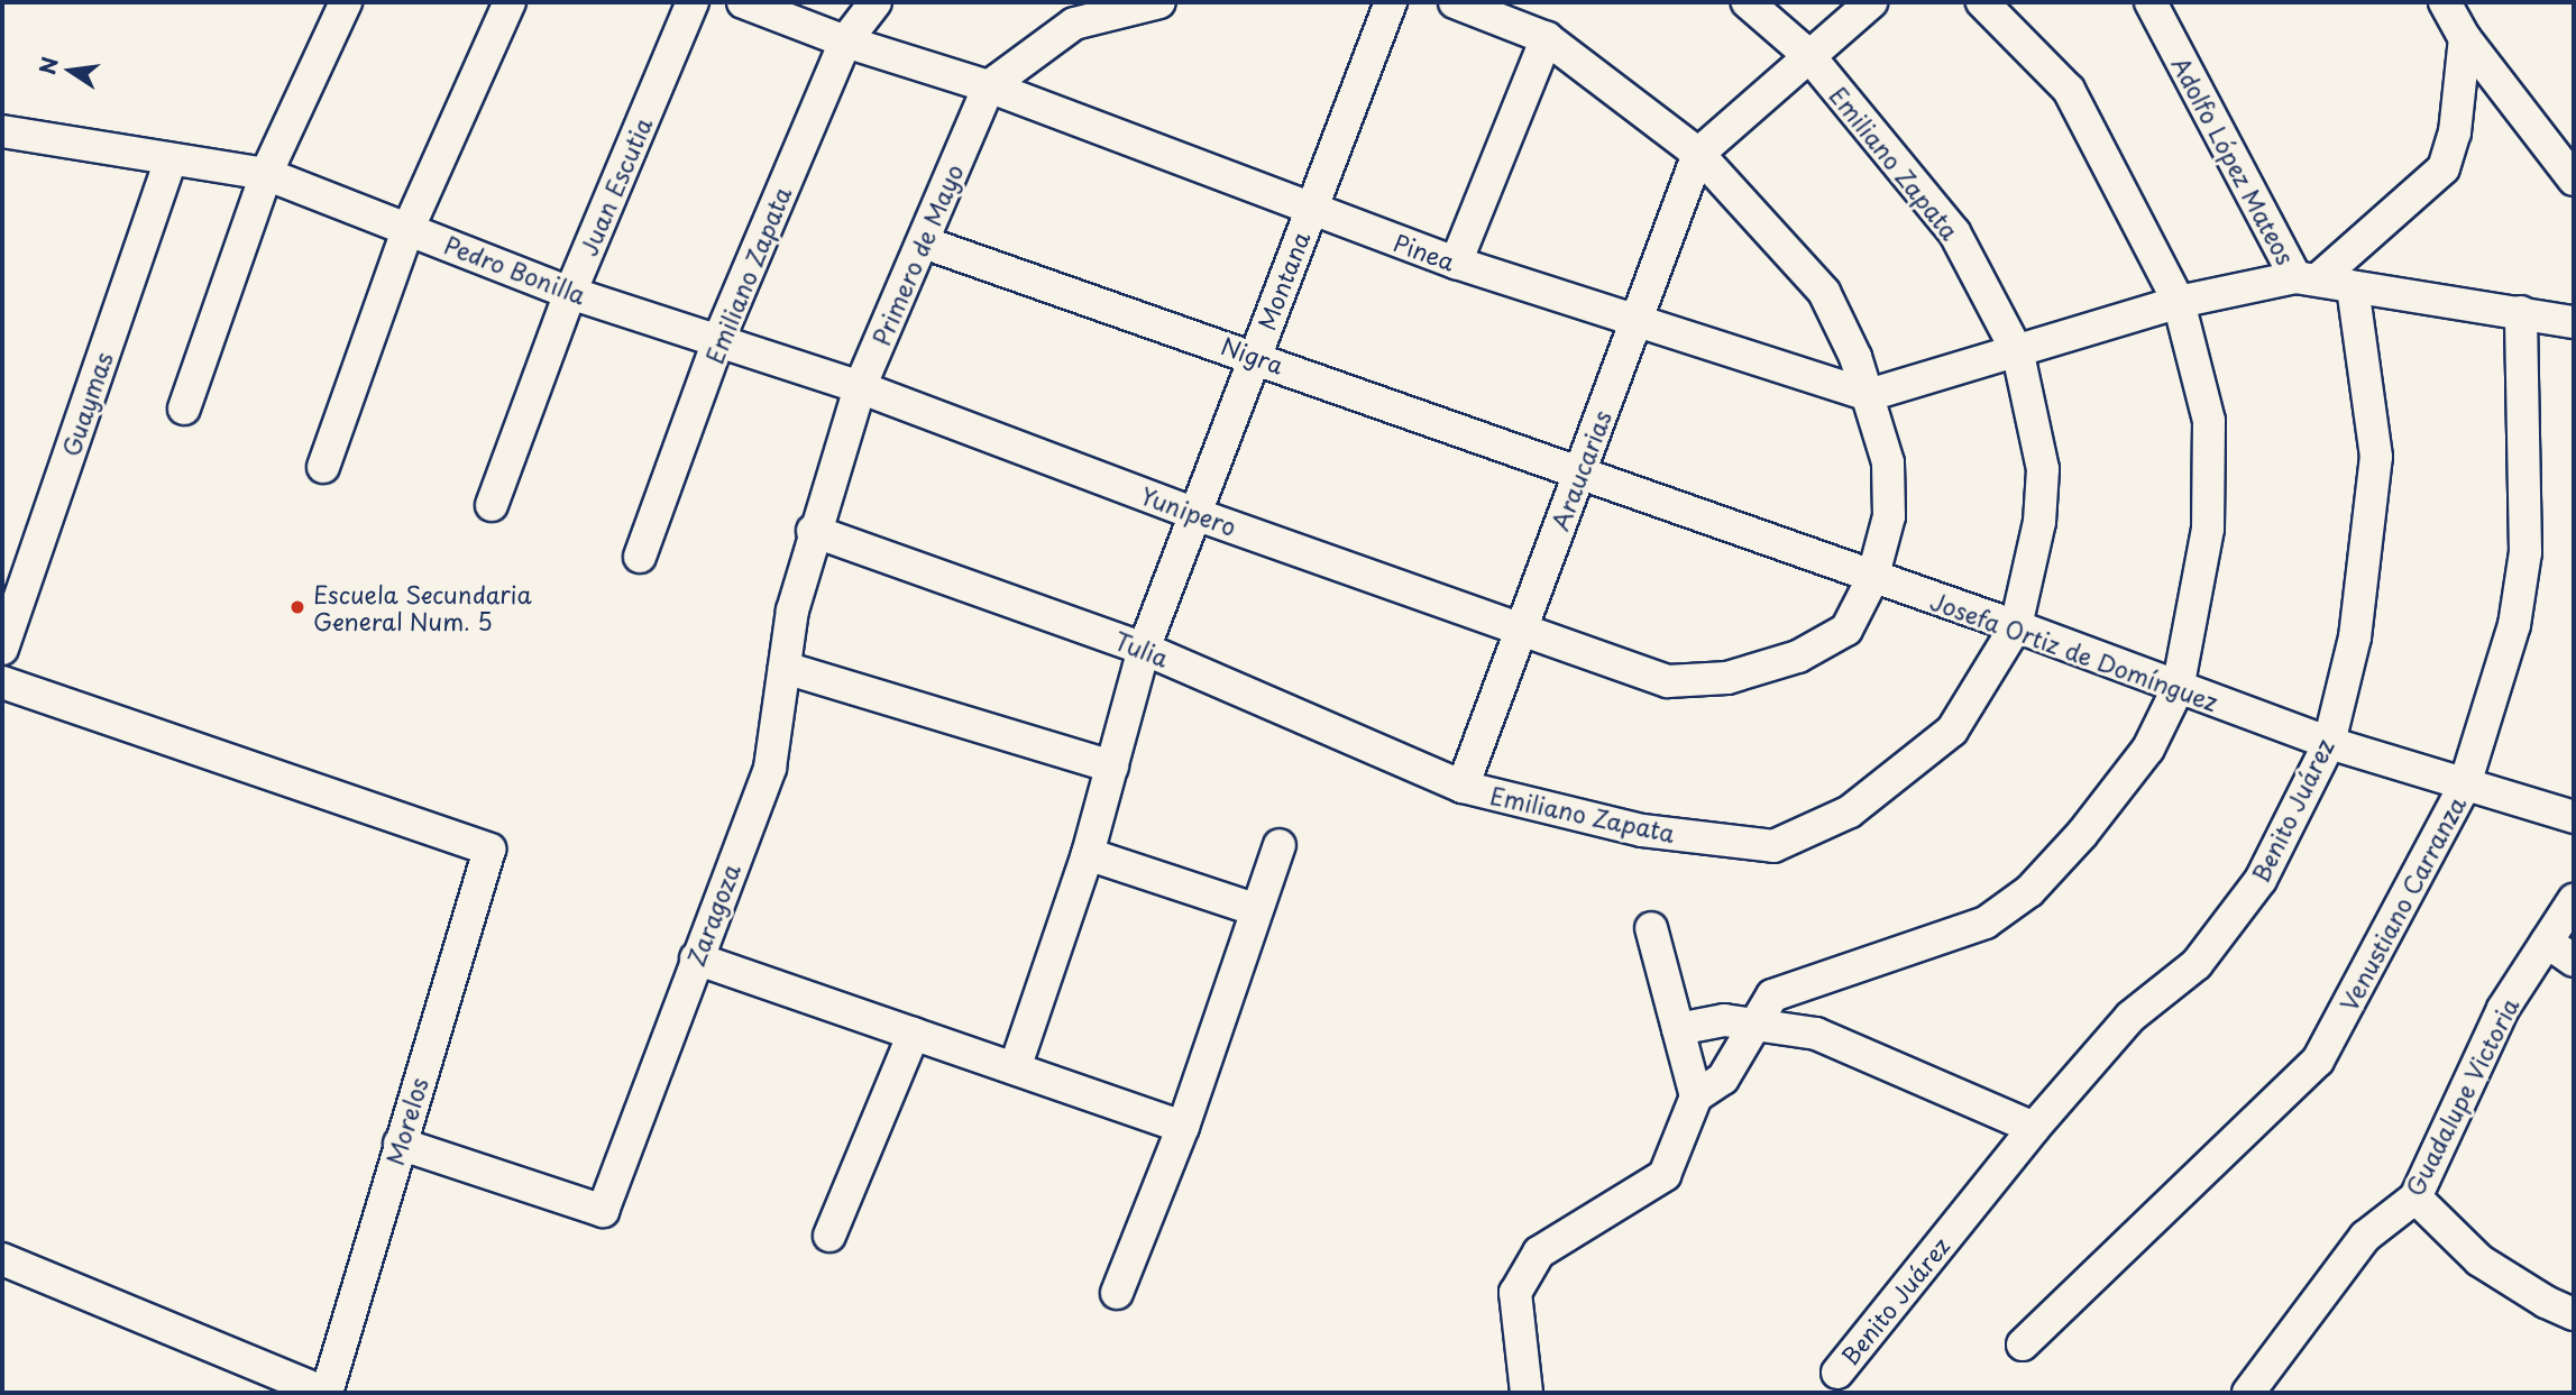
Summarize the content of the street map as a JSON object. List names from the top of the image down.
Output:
{
  "streets": {
    "street": [
      "Adolfo López Mateos",
      "Emiliano Zapata",
      "Juan Escutia",
      "Pinea",
      "Primero de Mayo",
      "Pedro Bonilla",
      "Montana",
      "Nigra",
      "Guaymas",
      "Araucarias",
      "Yunipero",
      "Tulia",
      "Josefa Ortiz de Domínguez",
      "Benito Juárez",
      "Venustiano Carranza",
      "Zaragoza",
      "Guadalupe Victoria",
      "Morelos"
    ]
  },
  "crossings": [
    ["Adolfo López Mateos", "Benito Juárez"],
    ["Adolfo López Mateos", "Venustiano Carranza"],
    ["Emiliano Zapata", "Pinea"],
    ["Emiliano Zapata", "Pedro Bonilla"],
    ["Emiliano Zapata", "Araucarias"],
    ["Emiliano Zapata", "Tulia"],
    ["Emiliano Zapata", "Josefa Ortiz de Domínguez"],
    ["Juan Escutia", "Pedro Bonilla"],
    ["Pinea", "Primero de Mayo"],
    ["Pinea", "Montana"],
    ["Pinea", "Araucarias"],
    ["Pinea", "Yunipero"],
    ["Primero de Mayo", "Pedro Bonilla"],
    ["Primero de Mayo", "Nigra"],
    ["Primero de Mayo", "Yunipero"],
    ["Primero de Mayo", "Tulia"],
    ["Primero de Mayo", "Zaragoza"],
    ["Pedro Bonilla", "Guaymas"],
    ["Pedro Bonilla", "Yunipero"],
    ["Montana", "Nigra"],
    ["Montana", "Yunipero"],
    ["Montana", "Tulia"],
    ["Nigra", "Araucarias"],
    ["Nigra", "Josefa Ortiz de Domínguez"],
    ["Araucarias", "Yunipero"],
    ["Araucarias", "Tulia"],
    ["Araucarias", "Josefa Ortiz de Domínguez"],
    ["Yunipero", "Josefa Ortiz de Domínguez"],
    ["Josefa Ortiz de Domínguez", "Benito Juárez"],
    ["Josefa Ortiz de Domínguez", "Venustiano Carranza"],
    ["Zaragoza", "Morelos"]
  ],
  "places": ["Escuela Secundaria General Num. 5"],
  "north": "left"
}
